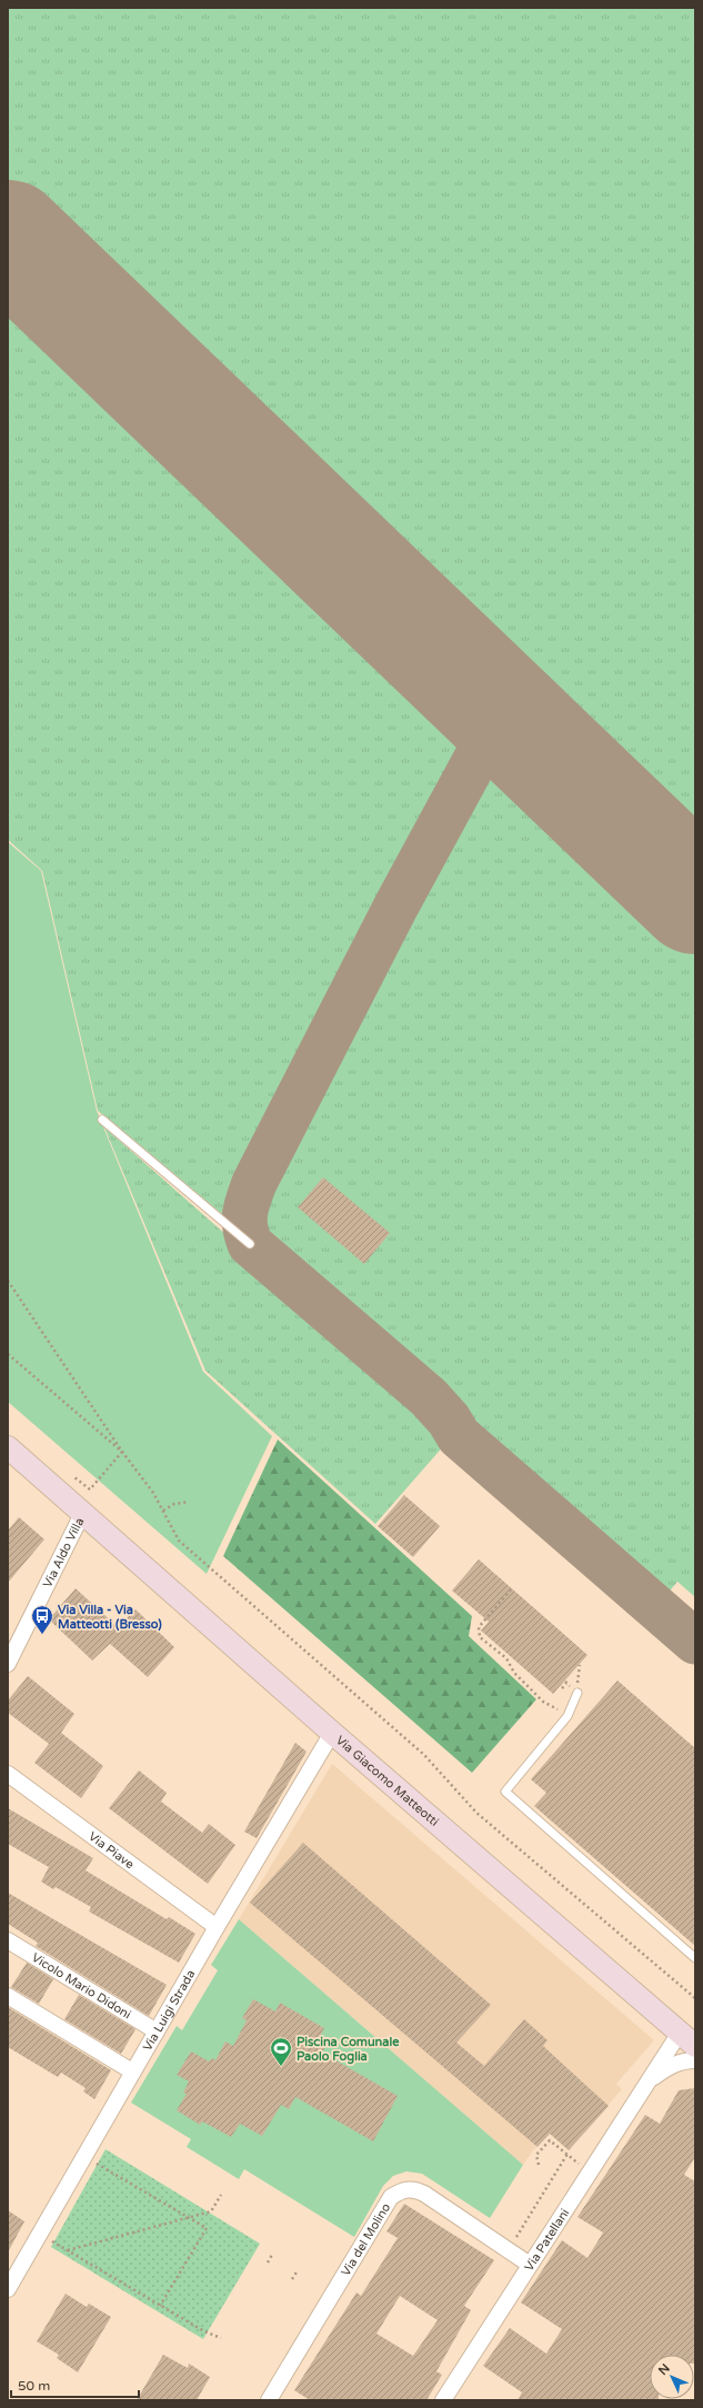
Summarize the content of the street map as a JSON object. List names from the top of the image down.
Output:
{
  "streets": {
    "street": [
      "Via Aldo Villa",
      "Via Giacomo Matteotti",
      "Via Piave",
      "Vicolo Mario Didoni",
      "Via Luigi Strada",
      "Via Patellani",
      "Via del Molino"
    ]
  },
  "crossings": [
    ["Via Aldo Villa", "Via Giacomo Matteotti"],
    ["Via Giacomo Matteotti", "Via Luigi Strada"],
    ["Via Giacomo Matteotti", "Via Patellani"],
    ["Via Piave", "Via Luigi Strada"],
    ["Vicolo Mario Didoni", "Via Luigi Strada"],
    ["Via Patellani", "Via del Molino"]
  ],
  "places": {
    "bus stop": ["Via Villa - Via Matteotti (Bresso)"],
    "sports": ["Piscina Comunale Paolo Foglia"]
  },
  "scale_bar": "50 m",
  "north": "top left"
}
